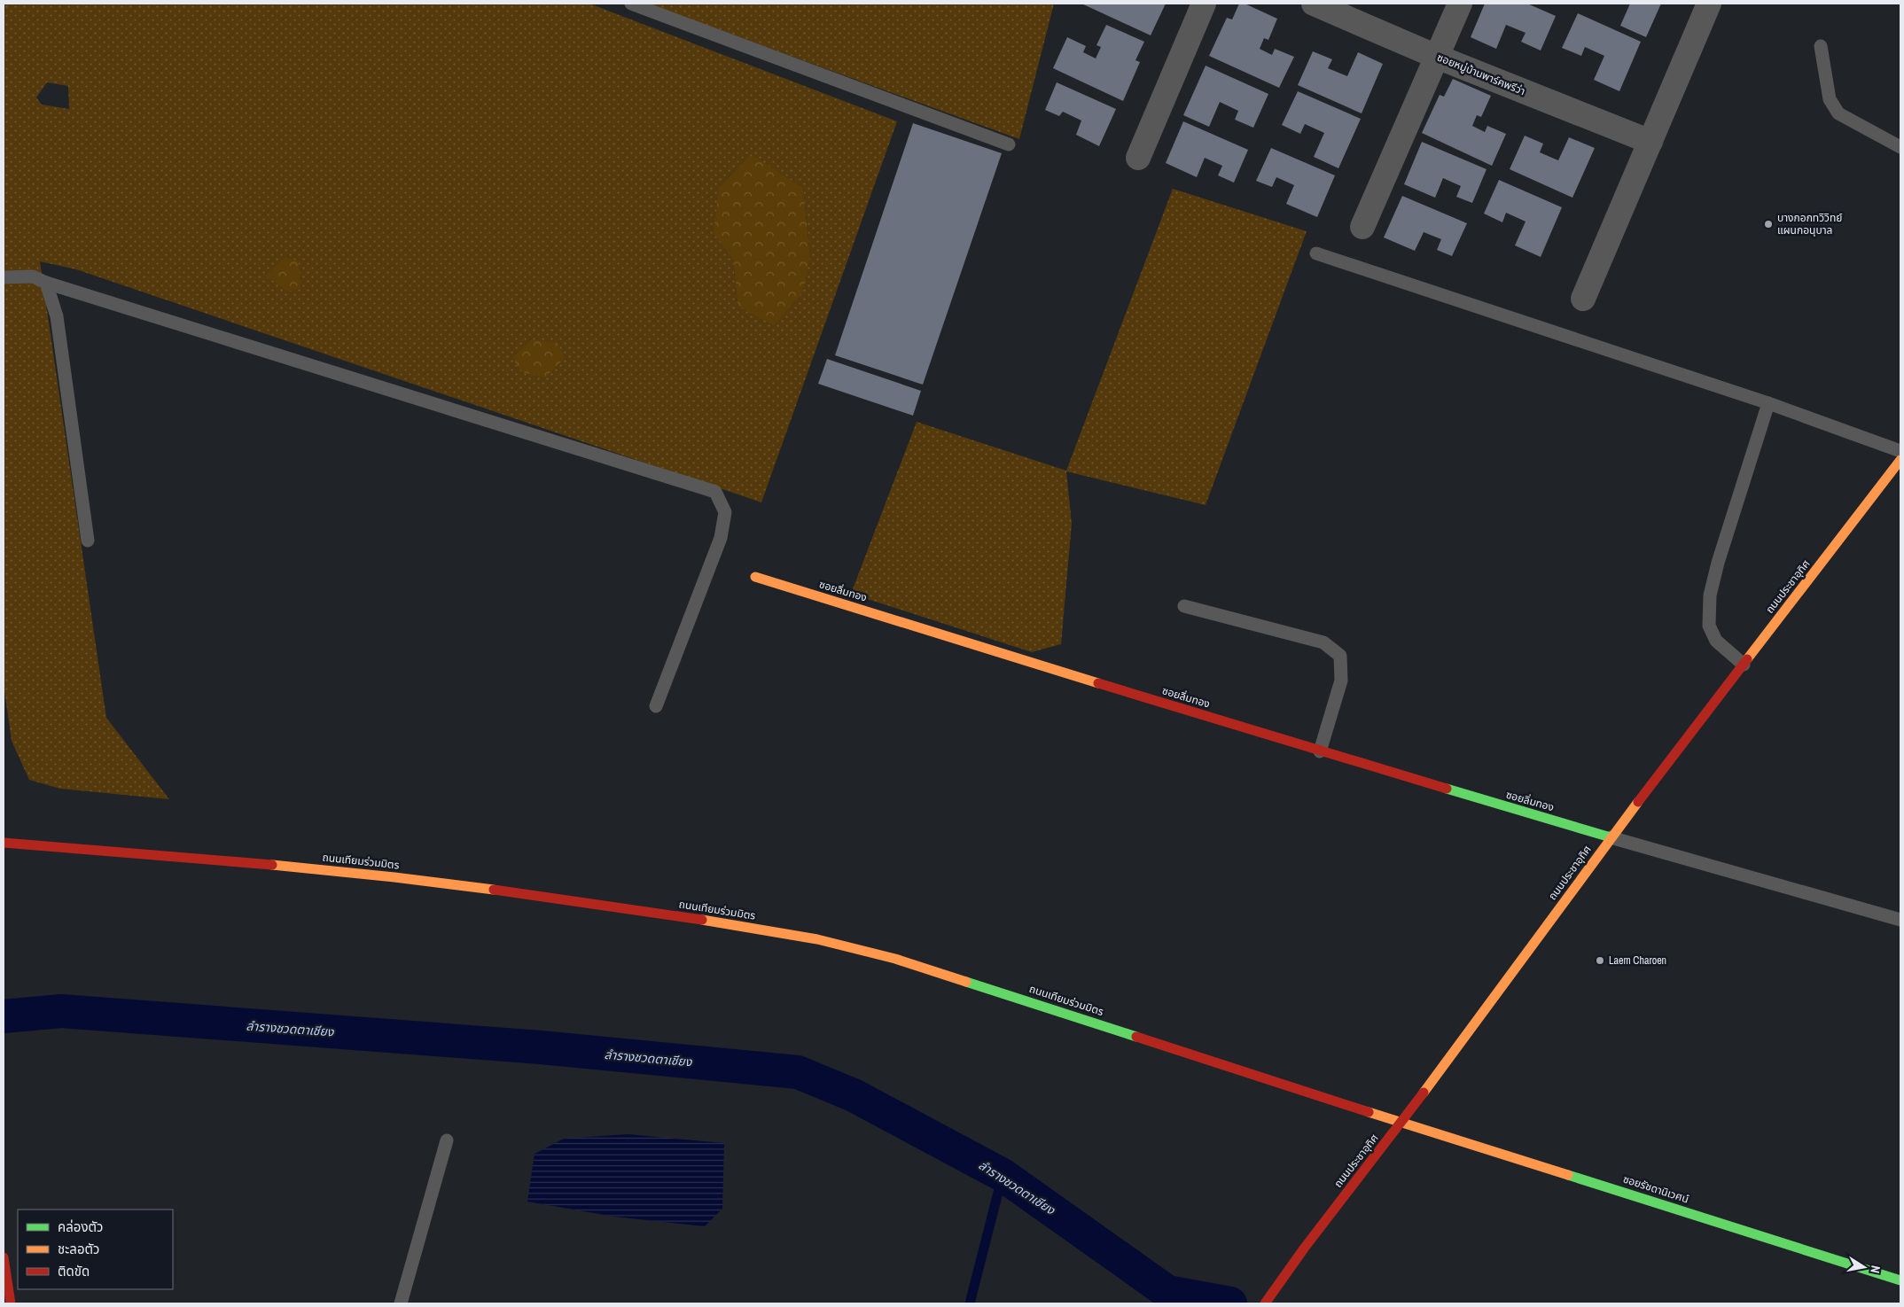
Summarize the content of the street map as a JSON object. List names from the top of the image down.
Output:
{
  "streets": {
    "street": [
      "ซอยหมู่บ้านพาร์คพรีว่า",
      "ถนนประชาอุทิศ",
      "ซอยลิ่มทอง",
      "ถนนเทียมร่วมมิตร",
      "ซอยรัชดานิเวศน์"
    ]
  },
  "crossings": [
    ["ถนนประชาอุทิศ", "ซอยลิ่มทอง"],
    ["ถนนประชาอุทิศ", "ถนนเทียมร่วมมิตร"],
    ["ถนนประชาอุทิศ", "ซอยรัชดานิเวศน์"],
    ["ถนนเทียมร่วมมิตร", "ซอยรัชดานิเวศน์"]
  ],
  "water": ["ลำรางชวดตาเชียง"],
  "places": ["บางกอกทวิวิทย์ แผนกอนุบาล", "Laem Charoen"],
  "legend": ["คล่องตัว", "ชะลอตัว", "ติดขัด"],
  "north": "right"
}
